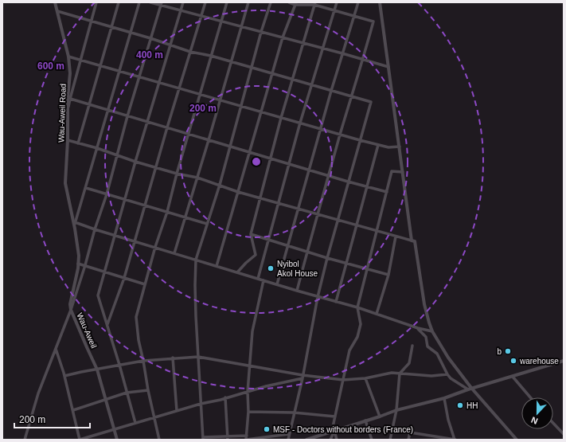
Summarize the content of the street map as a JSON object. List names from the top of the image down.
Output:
{
  "streets": {
    "street": ["Wau-Aweil Road", "Wau-Aweil"]
  },
  "crossings": [
    ["Wau-Aweil Road", "Wau-Aweil"]
  ],
  "places": [
    "Nyibol Akol House",
    "b",
    "warehouse",
    "HH",
    "MSF - Doctors without borders (France)"
  ],
  "scale_bar": "200 m",
  "north": "bottom",
  "rings": ["400 m", "600 m", "200 m"]
}
